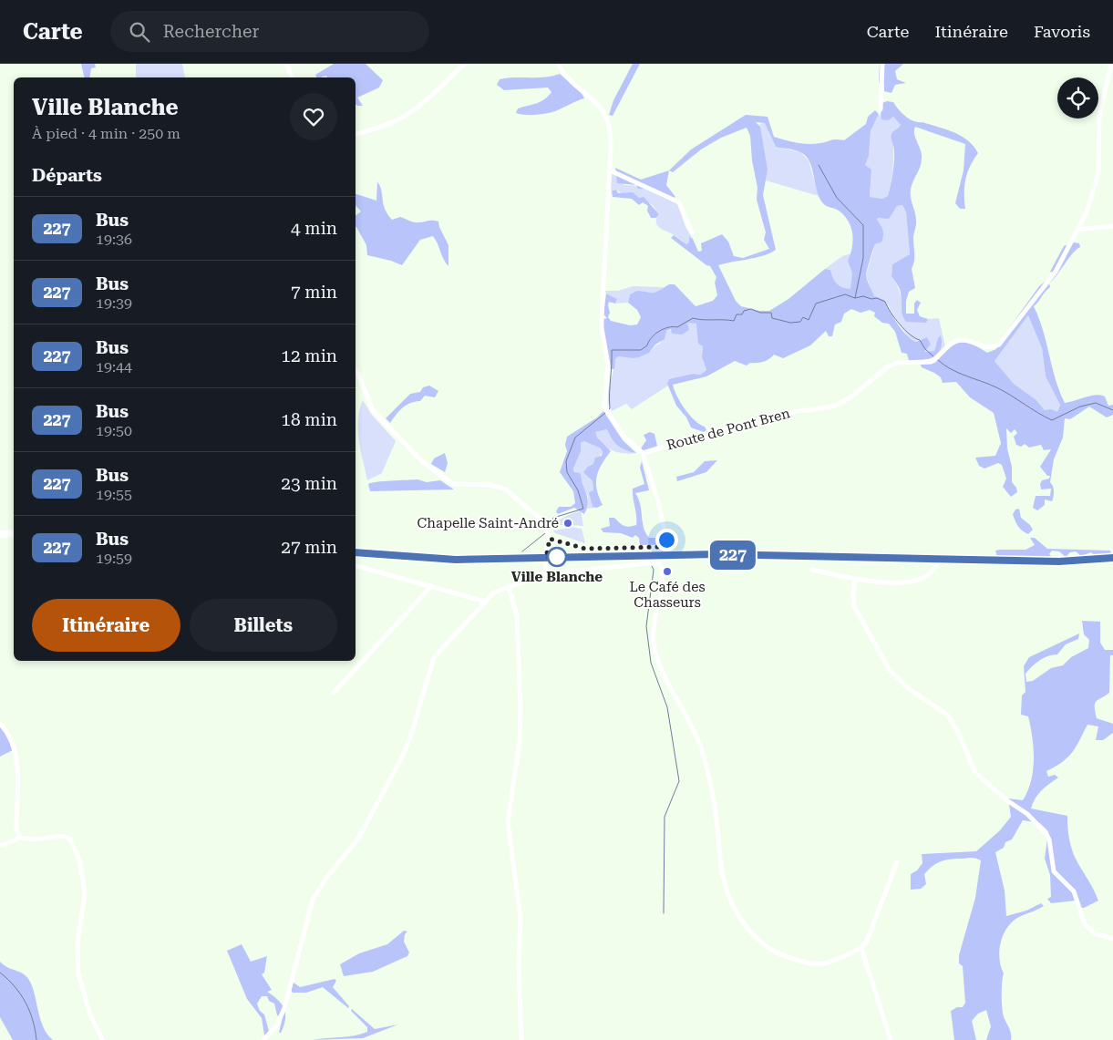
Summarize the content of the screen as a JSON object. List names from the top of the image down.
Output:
{
  "streets": {
    "street": ["Route de Pont Bren"]
  },
  "places": ["Chapelle Saint-André", "Ville Blanche", "Le Café des Chasseurs"],
  "lines": ["bus line 227"],
  "page": {
    "header": "Carte",
    "search": "Rechercher",
    "nav": ["Carte", "Itinéraire", "Favoris"],
    "on_map": "227",
    "heading": [
      ["Ville Blanche", "À pied · 4 min · 250 m"],
      "Départs"
    ],
    "list": [
      {
        "mark": "227",
        "name": "Bus",
        "note": "19:36",
        "value": "4 min"
      },
      {
        "mark": "227",
        "name": "Bus",
        "note": "19:39",
        "value": "7 min"
      },
      {
        "mark": "227",
        "name": "Bus",
        "note": "19:44",
        "value": "12 min"
      },
      {
        "mark": "227",
        "name": "Bus",
        "note": "19:50",
        "value": "18 min"
      },
      {
        "mark": "227",
        "name": "Bus",
        "note": "19:55",
        "value": "23 min"
      },
      {
        "mark": "227",
        "name": "Bus",
        "note": "19:59",
        "value": "27 min"
      }
    ],
    "buttons": ["Itinéraire", "Billets"]
  }
}
